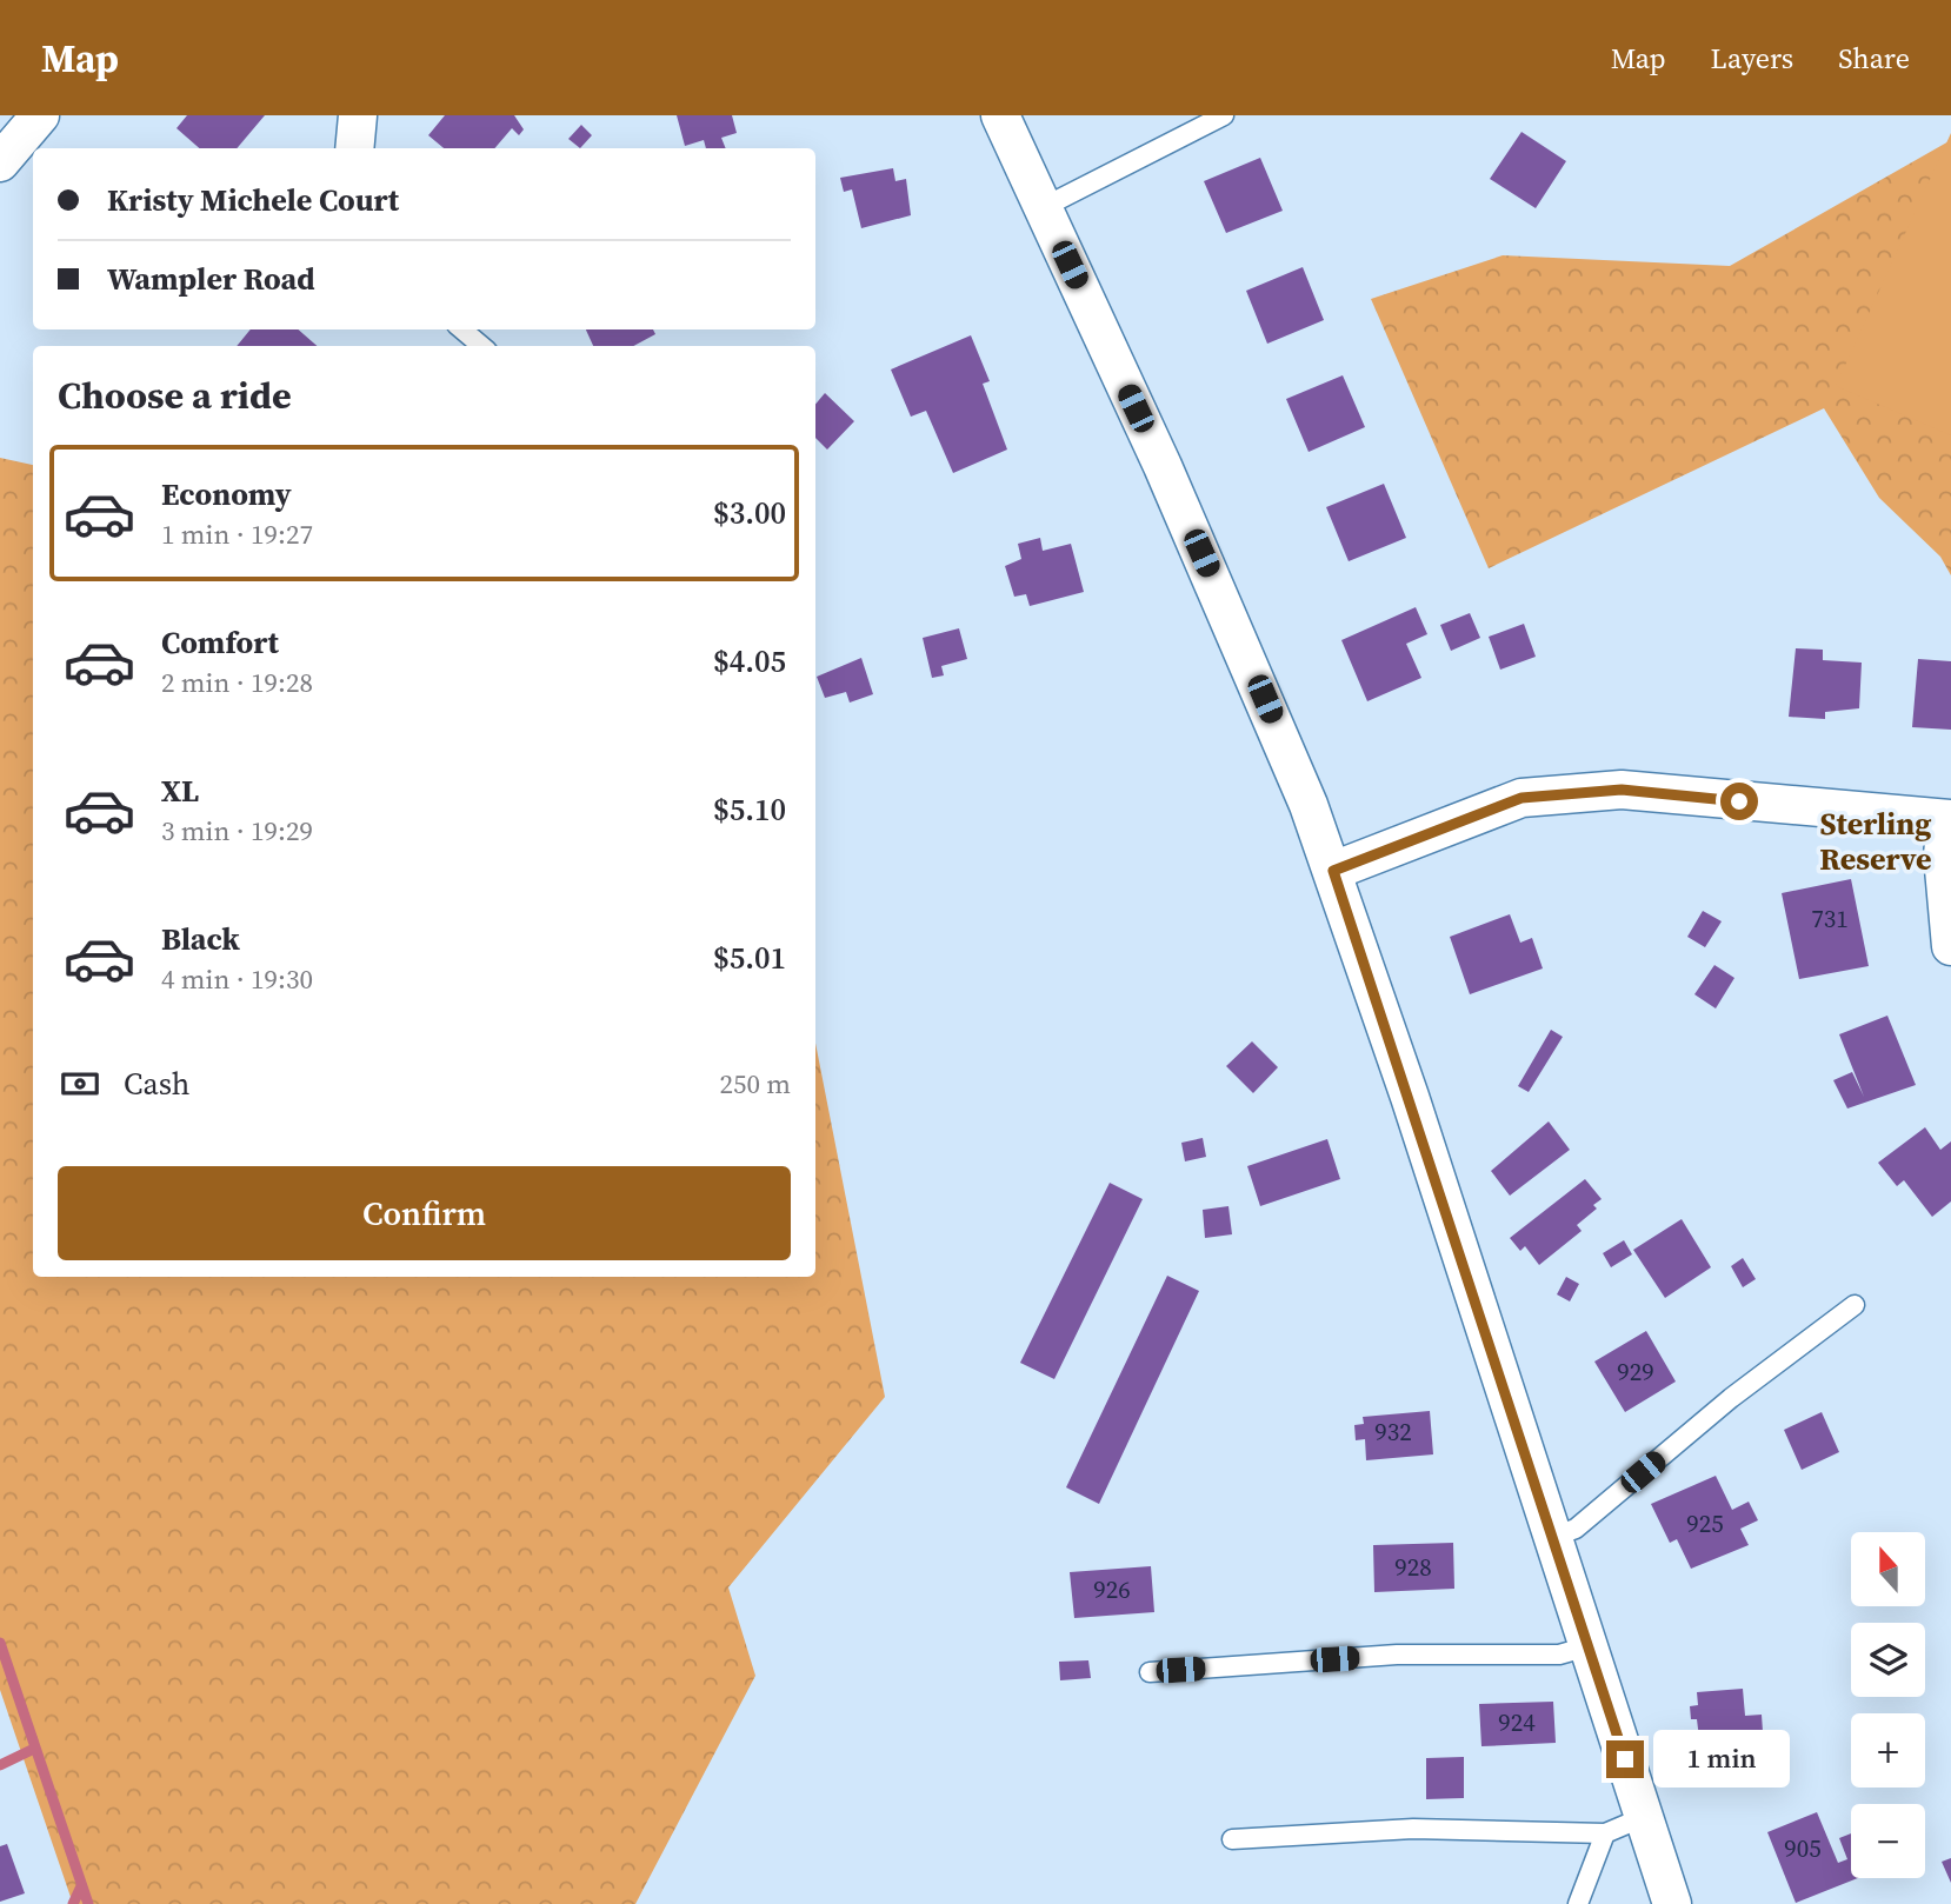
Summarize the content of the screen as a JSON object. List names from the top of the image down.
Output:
{
  "districts": ["Sterling Reserve"],
  "house_numbers": [
    "731",
    "929",
    "932",
    "925",
    "928",
    "926",
    "924",
    "905"
  ],
  "north": "top",
  "page": {
    "header": "Map",
    "nav": ["Map", "Layers", "Share"],
    "banner": ["Kristy Michele Court", "Wampler Road"],
    "heading": "Choose a ride",
    "list": [
      {
        "name": "Economy",
        "note": "1 min · 19:27",
        "value": "$3.00"
      },
      {
        "name": "Comfort",
        "note": "2 min · 19:28",
        "value": "$4.05"
      },
      {
        "name": "XL",
        "note": "3 min · 19:29",
        "value": "$5.10"
      },
      {
        "name": "Black",
        "note": "4 min · 19:30",
        "value": "$5.01"
      }
    ],
    "pay": ["Cash", "250 m"],
    "buttons": "Confirm",
    "map_buttons": ["+", "−"],
    "bubble": "1 min"
  }
}
